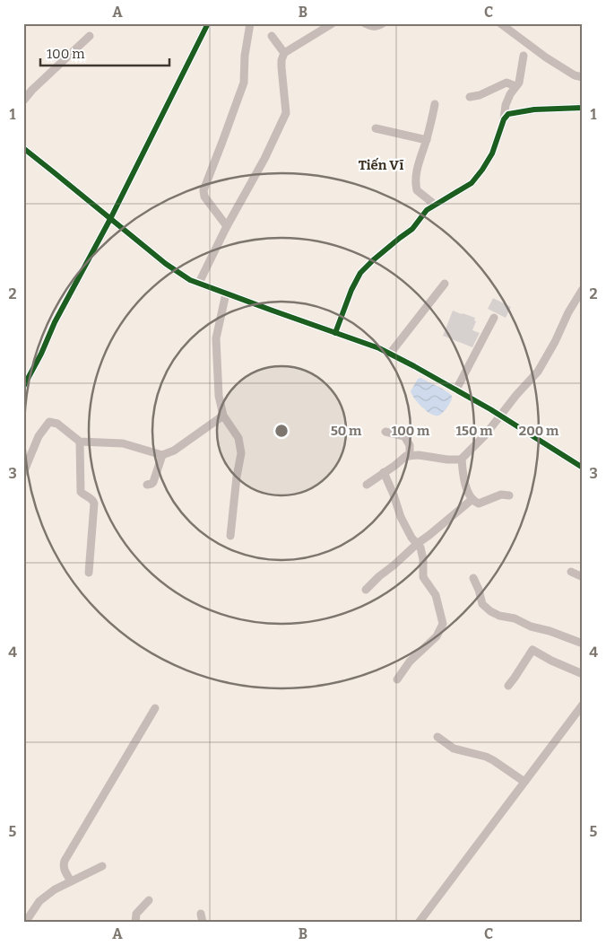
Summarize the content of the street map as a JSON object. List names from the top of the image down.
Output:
{
  "districts": ["Tiến Vĩ"],
  "scale_bar": "100 m",
  "grid": {
    "columns": ["A", "B", "C"],
    "rows": [
      "1",
      "2",
      "3",
      "4",
      "5"
    ]
  },
  "rings": [
    "50 m",
    "100 m",
    "150 m",
    "200 m"
  ]
}
